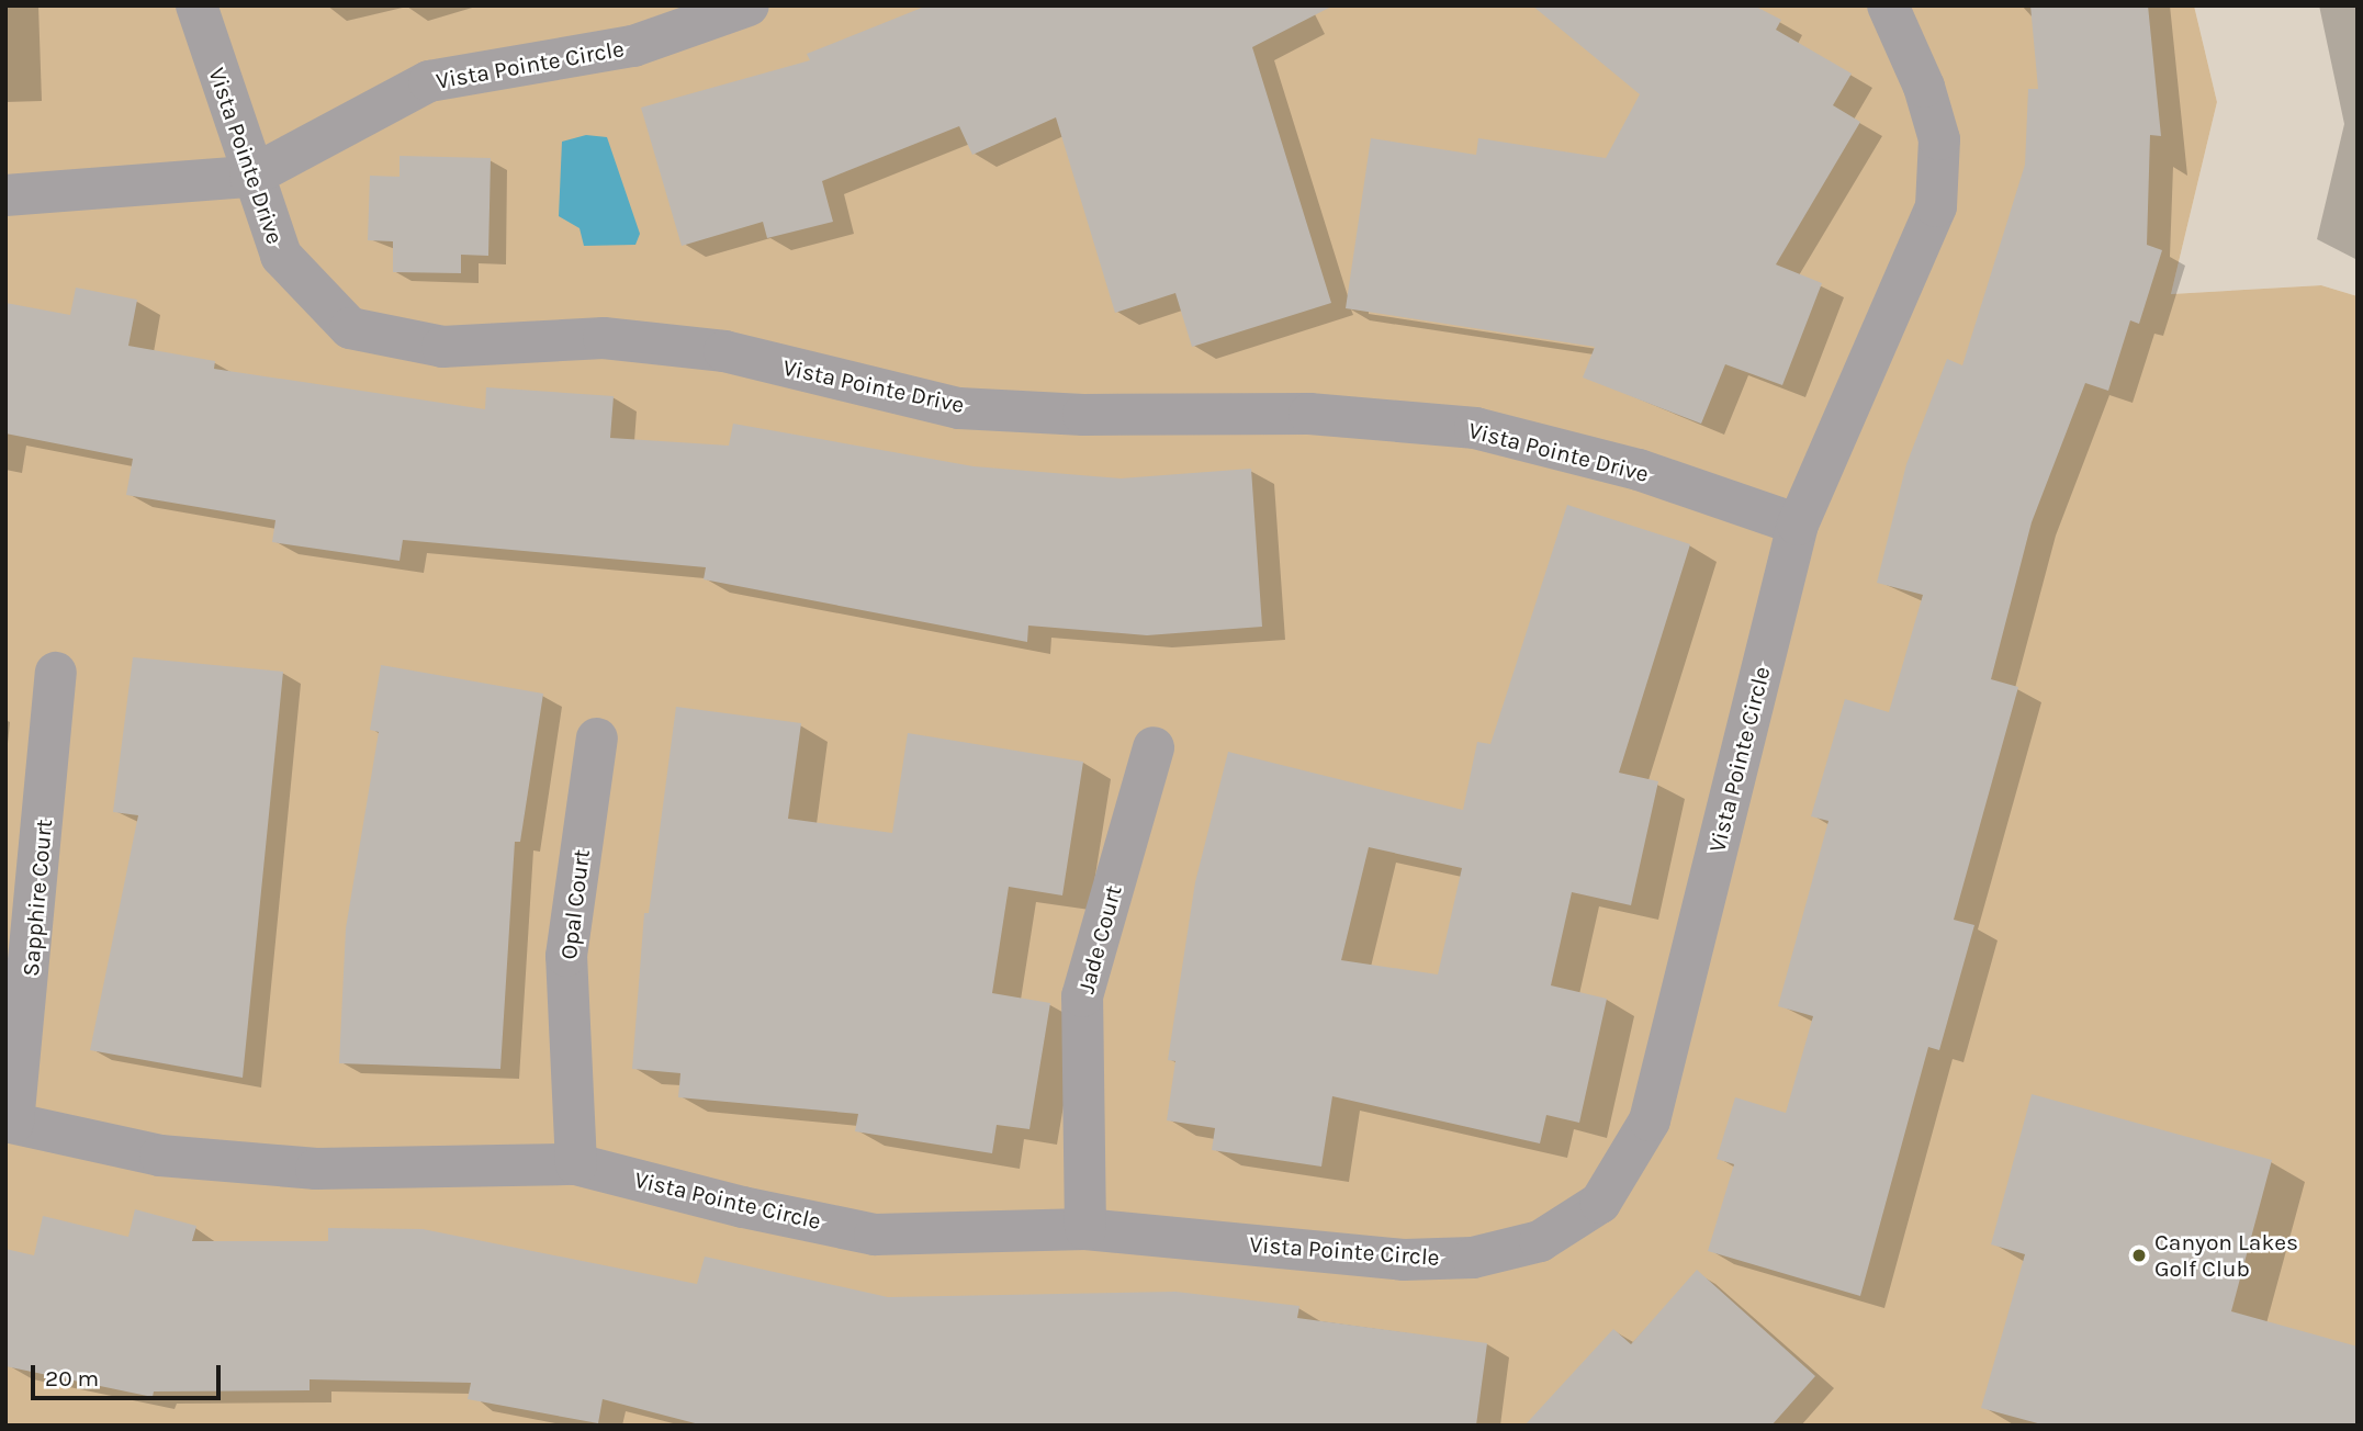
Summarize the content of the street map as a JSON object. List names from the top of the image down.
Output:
{
  "streets": {
    "street": [
      "Vista Pointe Circle",
      "Vista Pointe Drive",
      "Sapphire Court",
      "Opal Court",
      "Jade Court"
    ]
  },
  "crossings": [
    ["Vista Pointe Circle", "Vista Pointe Drive"],
    ["Vista Pointe Circle", "Sapphire Court"],
    ["Vista Pointe Circle", "Opal Court"],
    ["Vista Pointe Circle", "Jade Court"]
  ],
  "places": ["Canyon Lakes Golf Club"],
  "scale_bar": "20 m"
}
